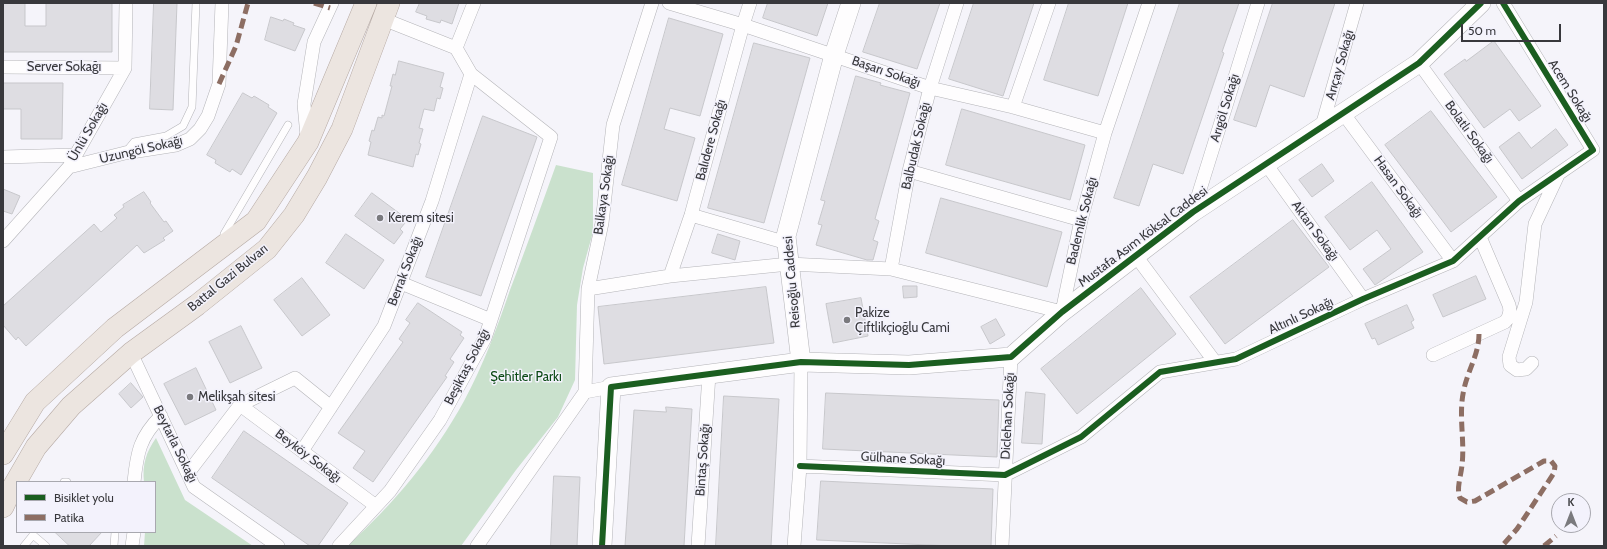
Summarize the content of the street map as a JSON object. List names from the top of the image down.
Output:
{
  "streets": {
    "main road": ["Battal Gazi Bulvarı"],
    "street": [
      "Arıçay Sokağı",
      "Server Sokağı",
      "Başarı Sokağı",
      "Acem Sokağı",
      "Arıgöl Sokağı",
      "Ünlü Sokağı",
      "Bolatlı Sokağı",
      "Balıdere Sokağı",
      "Balbudak Sokağı",
      "Uzungöl Sokağı",
      "Hasan Sokağı",
      "Balkaya Sokağı",
      "Bademlik Sokağı",
      "Aktan Sokağı",
      "Mustafa Asım Köksal Caddesi",
      "Berrak Sokağı",
      "Reisoğlu Caddesi",
      "Altınlı Sokağı",
      "Beşiktaş Sokağı",
      "Diclehan Sokağı",
      "Beytarla Sokağı",
      "Beyköy Sokağı",
      "Gülhane Sokağı",
      "Bintaş Sokağı"
    ]
  },
  "crossings": [
    ["Arıçay Sokağı", "Mustafa Asım Köksal Caddesi"],
    ["Server Sokağı", "Ünlü Sokağı"],
    ["Başarı Sokağı", "Balıdere Sokağı"],
    ["Başarı Sokağı", "Balbudak Sokağı"],
    ["Başarı Sokağı", "Bademlik Sokağı"],
    ["Başarı Sokağı", "Reisoğlu Caddesi"],
    ["Acem Sokağı", "Altınlı Sokağı"],
    ["Arıgöl Sokağı", "Mustafa Asım Köksal Caddesi"],
    ["Ünlü Sokağı", "Uzungöl Sokağı"],
    ["Bolatlı Sokağı", "Mustafa Asım Köksal Caddesi"],
    ["Bolatlı Sokağı", "Altınlı Sokağı"],
    ["Hasan Sokağı", "Mustafa Asım Köksal Caddesi"],
    ["Hasan Sokağı", "Altınlı Sokağı"],
    ["Bademlik Sokağı", "Mustafa Asım Köksal Caddesi"],
    ["Aktan Sokağı", "Mustafa Asım Köksal Caddesi"],
    ["Aktan Sokağı", "Altınlı Sokağı"],
    ["Mustafa Asım Köksal Caddesi", "Diclehan Sokağı"],
    ["Berrak Sokağı", "Beşiktaş Sokağı"],
    ["Berrak Sokağı", "Beyköy Sokağı"],
    ["Battal Gazi Bulvarı", "Beytarla Sokağı"],
    ["Reisoğlu Caddesi", "Gülhane Sokağı"],
    ["Altınlı Sokağı", "Diclehan Sokağı"],
    ["Altınlı Sokağı", "Gülhane Sokağı"],
    ["Beşiktaş Sokağı", "Beyköy Sokağı"],
    ["Diclehan Sokağı", "Gülhane Sokağı"]
  ],
  "parks": ["Şehitler Parkı"],
  "places": ["Kerem sitesi", "Pakize Çiftlikçioğlu Cami", "Melikşah sitesi"],
  "legend": ["Bisiklet yolu", "Patika"],
  "scale_bar": "50 m",
  "north": "top"
}
